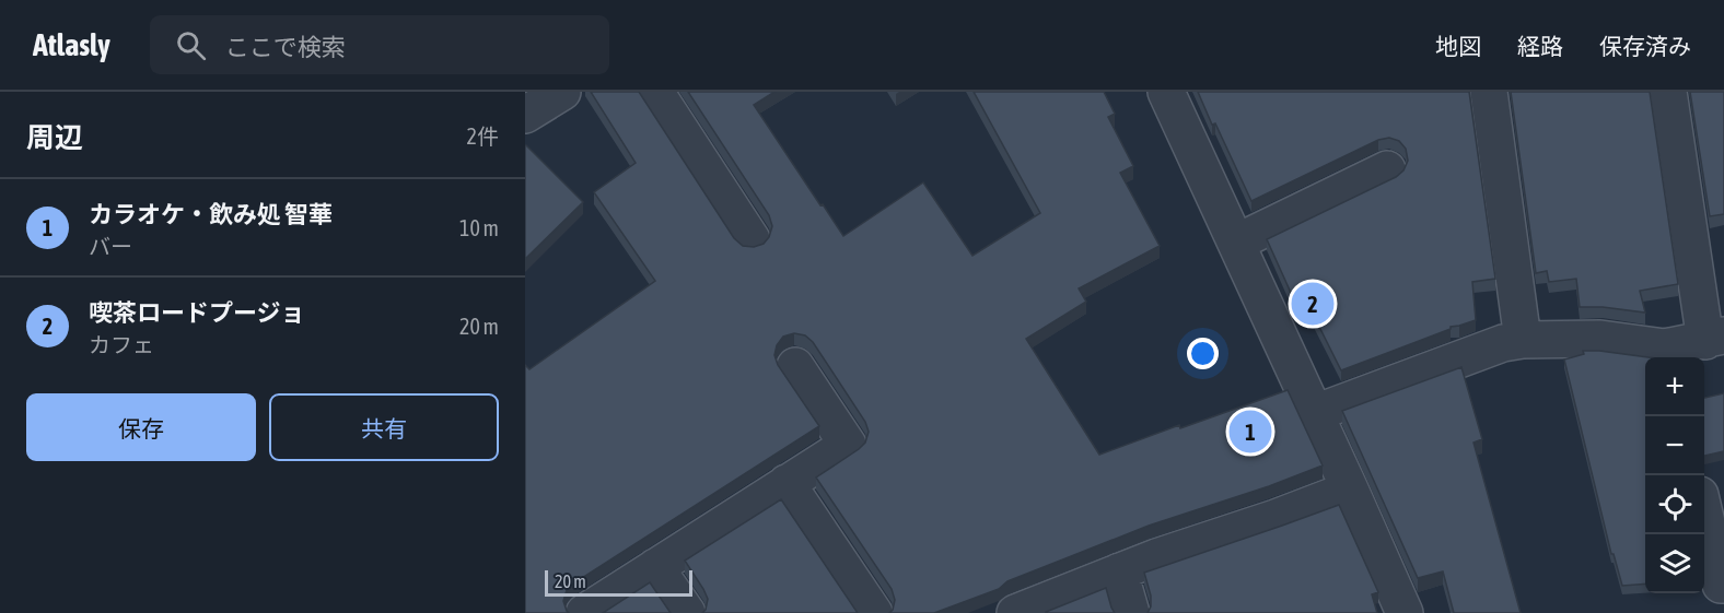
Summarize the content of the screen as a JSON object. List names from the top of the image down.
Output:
{
  "scale_bar": "20 m",
  "page": {
    "header": "Atlasly",
    "search": "ここで検索",
    "nav": ["地図", "経路", "保存済み"],
    "heading": ["周辺", "2件"],
    "list": [
      {
        "mark": "1",
        "name": "カラオケ・飲み処 智華",
        "note": "バー",
        "value": "10 m"
      },
      {
        "mark": "2",
        "name": "喫茶ロードプージョ",
        "note": "カフェ",
        "value": "20 m"
      }
    ],
    "pins": ["2", "1"],
    "map_buttons": ["+", "−"],
    "buttons": ["保存", "共有"],
    "scale": "20 m"
  }
}
